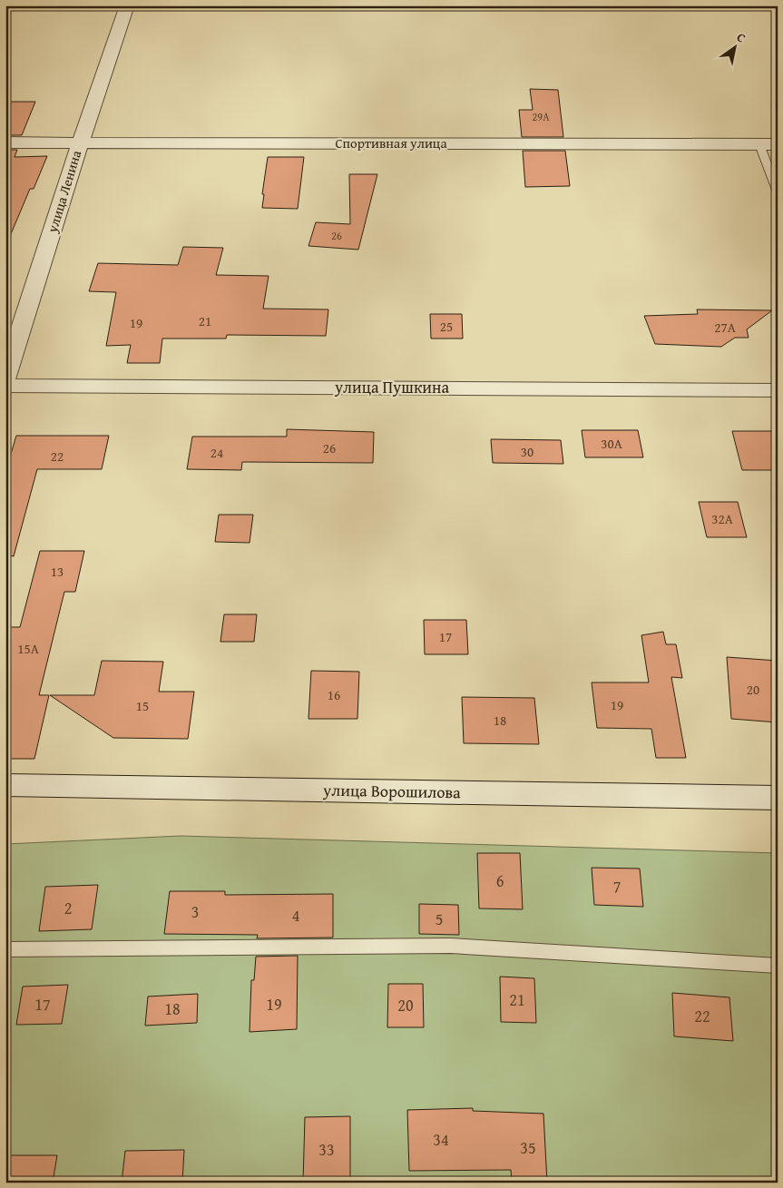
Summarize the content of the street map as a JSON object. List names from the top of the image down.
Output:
{
  "streets": {
    "street": [
      "Спортивная улица",
      "улица Ленина",
      "улица Пушкина",
      "улица Ворошилова"
    ]
  },
  "crossings": [
    ["Спортивная улица", "улица Ленина"]
  ],
  "house_numbers": [
    "29А",
    "26",
    "21",
    "19",
    "25",
    "27А",
    "30А",
    "26",
    "30",
    "24",
    "22",
    "32А",
    "13",
    "17",
    "15А",
    "20",
    "16",
    "19",
    "15",
    "18",
    "6",
    "7",
    "2",
    "3",
    "4",
    "5",
    "21",
    "17",
    "19",
    "20",
    "18",
    "22",
    "34",
    "35",
    "33"
  ],
  "north": "top right"
}
